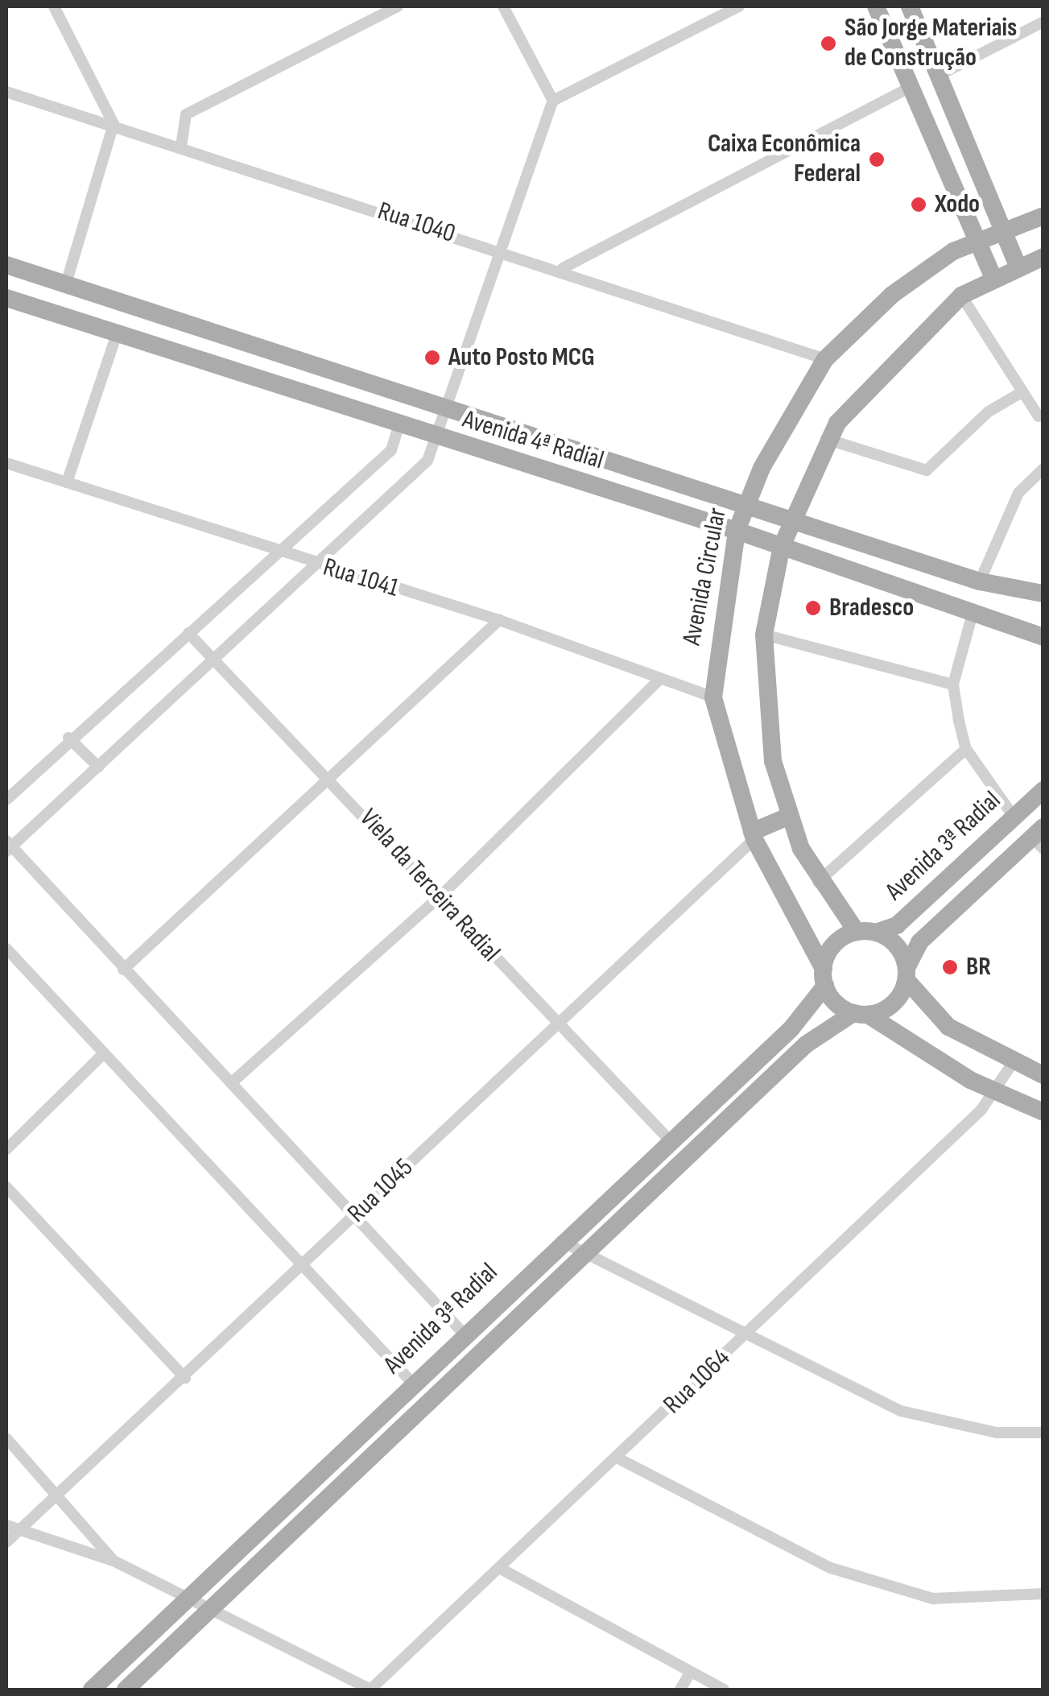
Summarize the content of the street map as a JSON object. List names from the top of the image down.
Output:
{
  "streets": {
    "main road": ["Avenida 4ª Radial", "Avenida Circular", "Avenida 3ª Radial"],
    "street": [
      "Rua 1040",
      "Rua 1041",
      "Viela da Terceira Radial",
      "Rua 1045",
      "Rua 1064"
    ]
  },
  "crossings": [
    ["Rua 1040", "Avenida Circular"],
    ["Avenida 4ª Radial", "Avenida Circular"],
    ["Avenida Circular", "Rua 1041"],
    ["Avenida Circular", "Avenida 3ª Radial"],
    ["Avenida Circular", "Rua 1045"],
    ["Avenida 3ª Radial", "Viela da Terceira Radial"],
    ["Viela da Terceira Radial", "Rua 1045"]
  ],
  "places": [
    "São Jorge Materiais de Construção",
    "Caixa Econômica Federal",
    "Xodo",
    "Auto Posto MCG",
    "Bradesco",
    "BR"
  ]
}
